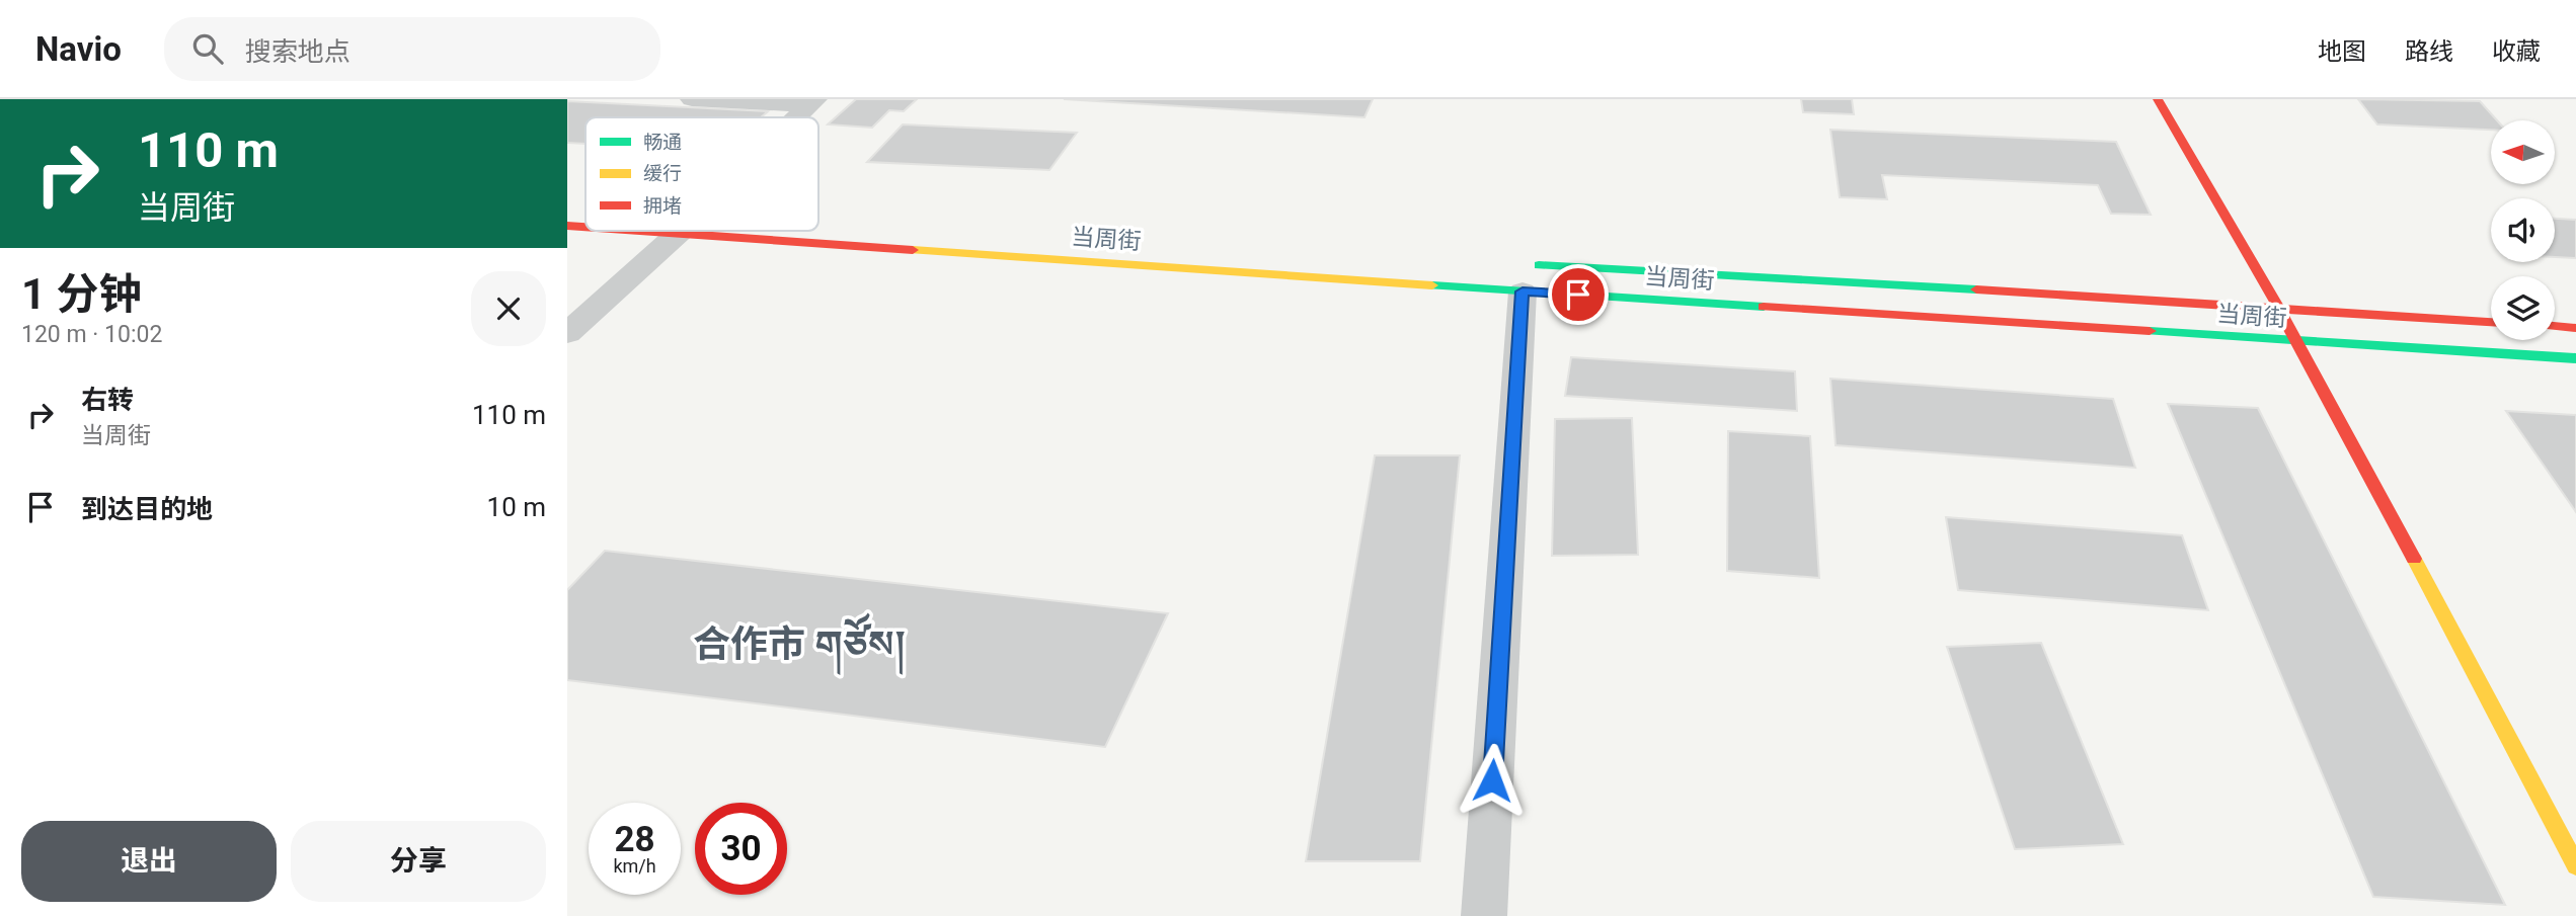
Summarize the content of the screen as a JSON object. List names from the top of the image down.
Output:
{
  "streets": {
    "main road": ["当周街"]
  },
  "districts": ["合作市 གཙོས།"],
  "legend": ["畅通", "缓行", "拥堵"],
  "north": "left",
  "page": {
    "header": "Navio",
    "search": "搜索地点",
    "nav": ["地图", "路线", "收藏"],
    "turn": ["110 m", "当周街"],
    "heading": ["1 分钟", "120 m · 10:02"],
    "list": [
      {
        "name": "右转",
        "note": "当周街",
        "value": "110 m"
      },
      {
        "name": "到达目的地",
        "value": "10 m"
      }
    ],
    "speed": "28 km/h",
    "limit": "30",
    "buttons": ["退出", "分享"]
  }
}
